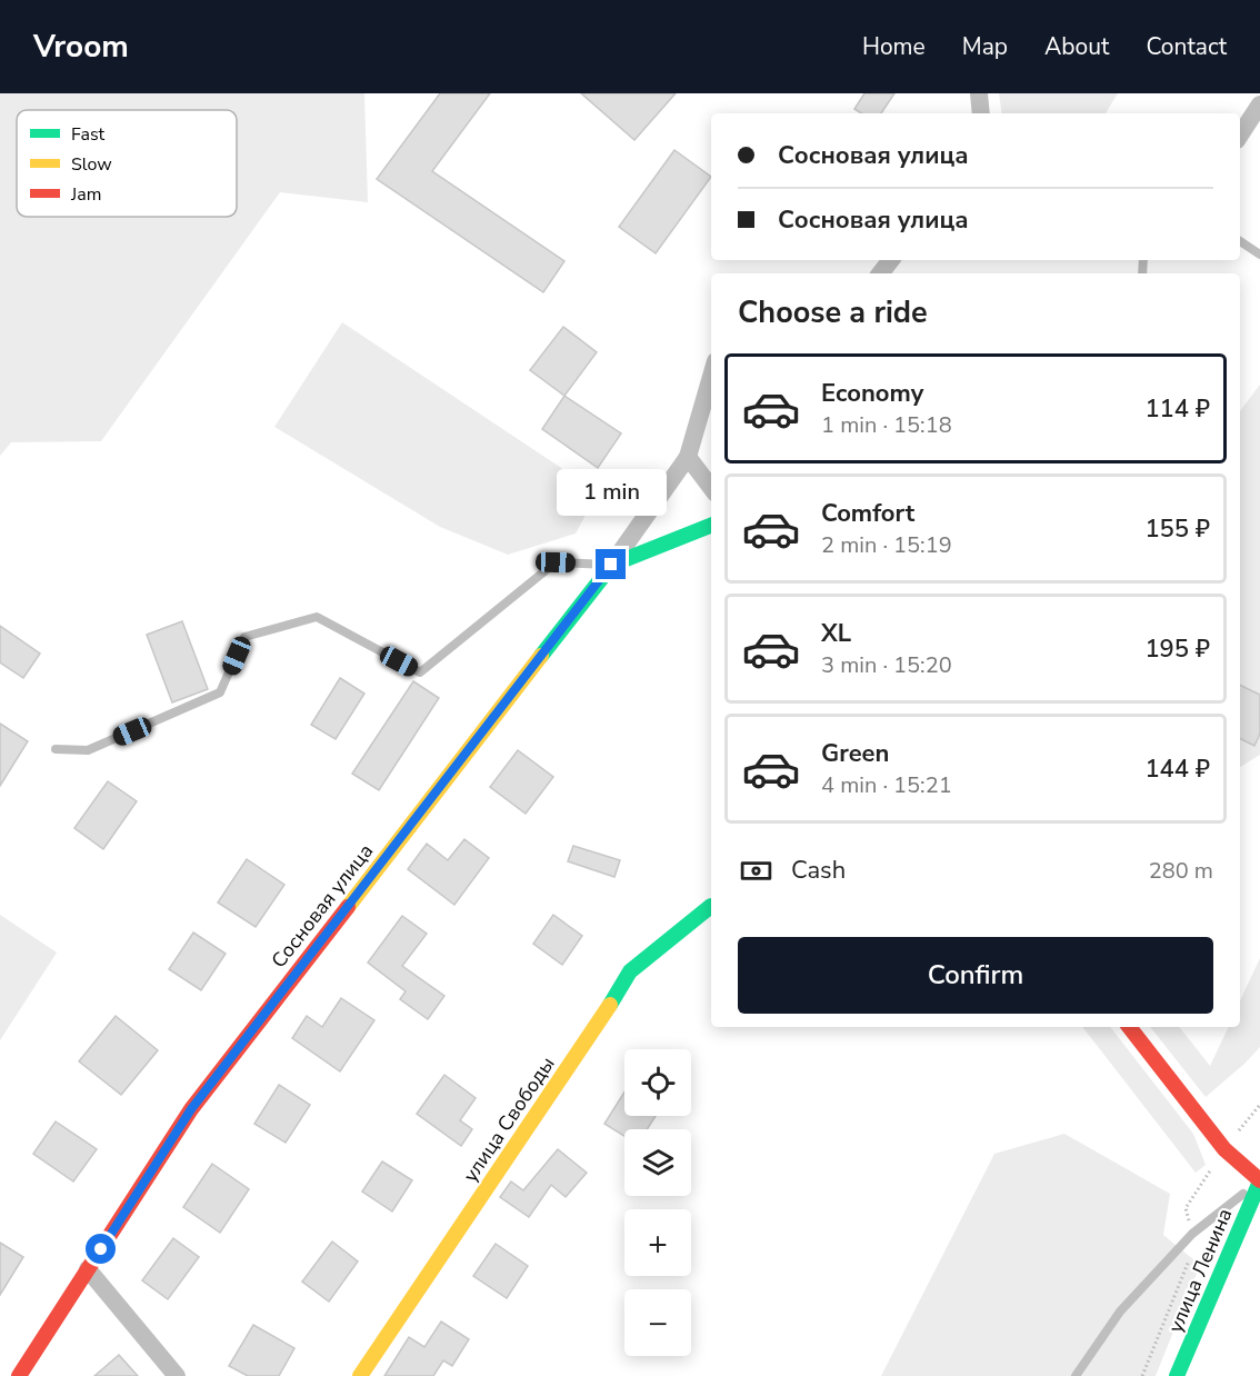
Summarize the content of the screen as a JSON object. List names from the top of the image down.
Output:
{
  "streets": {
    "street": ["Сосновая улица", "улица Свободы", "улица Ленина"]
  },
  "legend": ["Fast", "Slow", "Jam"],
  "page": {
    "header": "Vroom",
    "nav": [
      "Home",
      "Map",
      "About",
      "Contact"
    ],
    "banner": ["Сосновая улица", "Сосновая улица"],
    "heading": "Choose a ride",
    "list": [
      {
        "name": "Economy",
        "note": "1 min · 15:18",
        "value": "114 ₽"
      },
      {
        "name": "Comfort",
        "note": "2 min · 15:19",
        "value": "155 ₽"
      },
      {
        "name": "XL",
        "note": "3 min · 15:20",
        "value": "195 ₽"
      },
      {
        "name": "Green",
        "note": "4 min · 15:21",
        "value": "144 ₽"
      }
    ],
    "bubble": "1 min",
    "pay": ["Cash", "280 m"],
    "buttons": "Confirm",
    "map_buttons": ["+", "−"]
  }
}
